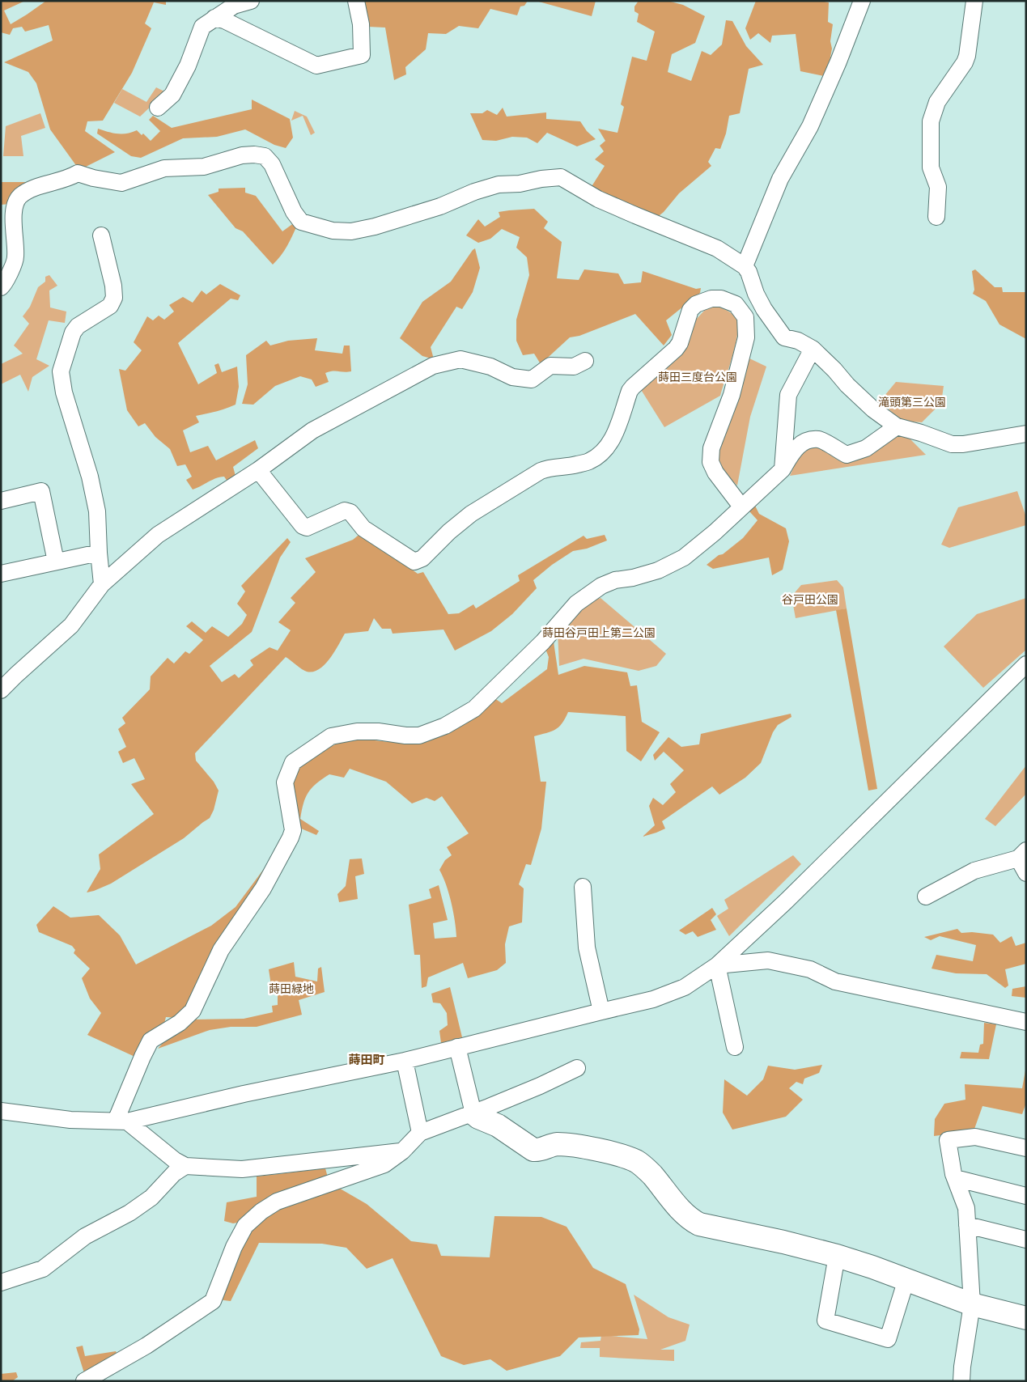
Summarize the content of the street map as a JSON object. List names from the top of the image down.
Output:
{
  "districts": ["蒔田町"],
  "parks": [
    "蒔田三度台公園",
    "滝頭第三公園",
    "谷戸田公園",
    "蒔田谷戸田上第二公園",
    "蒔田緑地"
  ]
}
